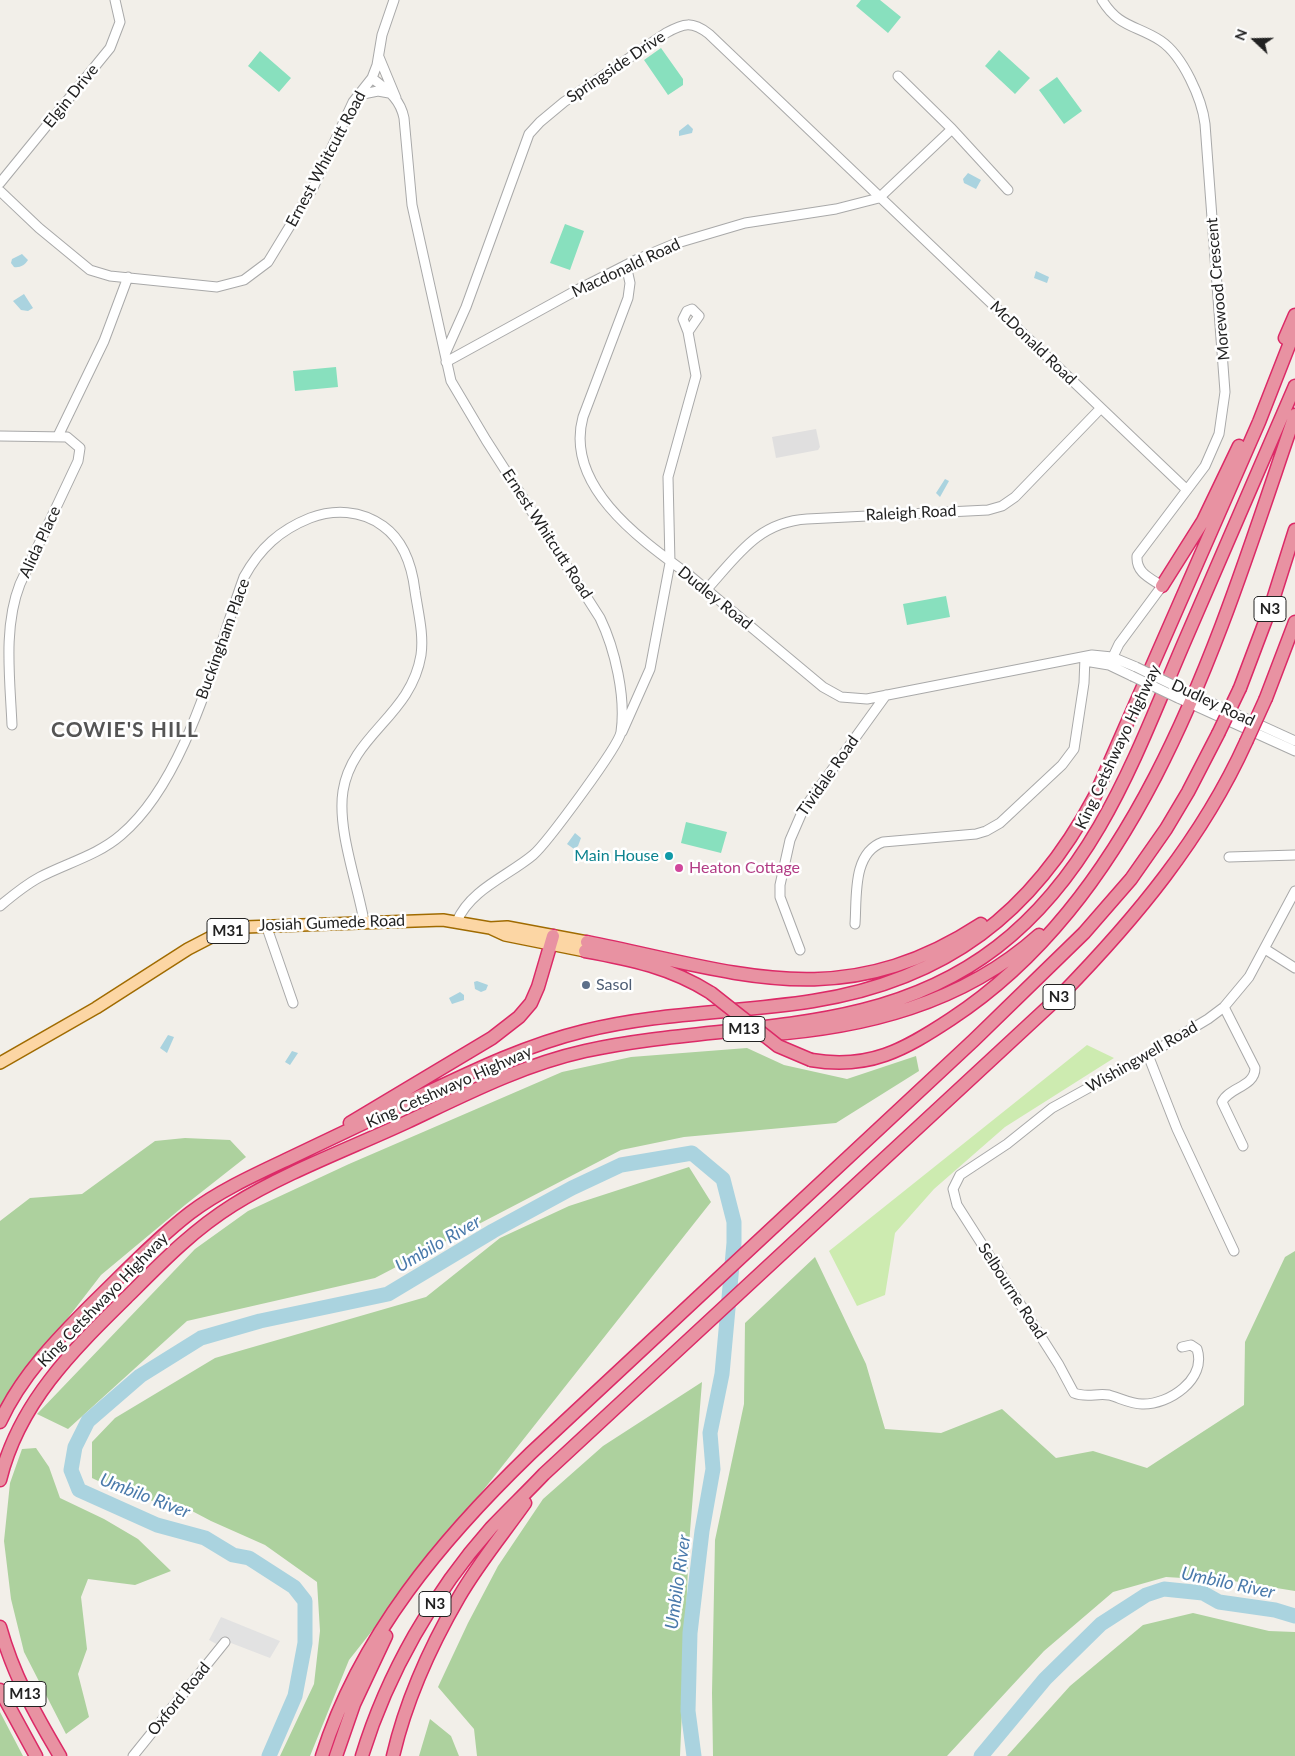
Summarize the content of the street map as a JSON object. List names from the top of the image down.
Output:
{
  "streets": {
    "highway": ["N3", "King Cetshwayo Highway", "M13"],
    "main road": ["Josiah Gumede Road", "M31"],
    "street": [
      "Springside Drive",
      "Elgin Drive",
      "Ernest Whitcutt Road",
      "Macdonald Road",
      "Morewood Crescent",
      "McDonald Road",
      "Raleigh Road",
      "Alida Place",
      "Dudley Road",
      "Buckingham Place",
      "Tividale Road",
      "Wishingwell Road",
      "Selbourne Road",
      "Oxford Road"
    ]
  },
  "crossings": [
    ["Springside Drive", "Ernest Whitcutt Road"],
    ["Springside Drive", "Macdonald Road"],
    ["Springside Drive", "McDonald Road"],
    ["Ernest Whitcutt Road", "Macdonald Road"],
    ["Macdonald Road", "McDonald Road"],
    ["Macdonald Road", "Dudley Road"],
    ["Morewood Crescent", "McDonald Road"],
    ["McDonald Road", "Raleigh Road"],
    ["Raleigh Road", "Dudley Road"],
    ["Dudley Road", "Tividale Road"],
    ["Buckingham Place", "Josiah Gumede Road"],
    ["Wishingwell Road", "Selbourne Road"]
  ],
  "districts": ["COWIE'S HILL"],
  "water": ["Umbilo River"],
  "places": ["Main House", "Heaton Cottage", "Sasol"],
  "north": "left"
}
